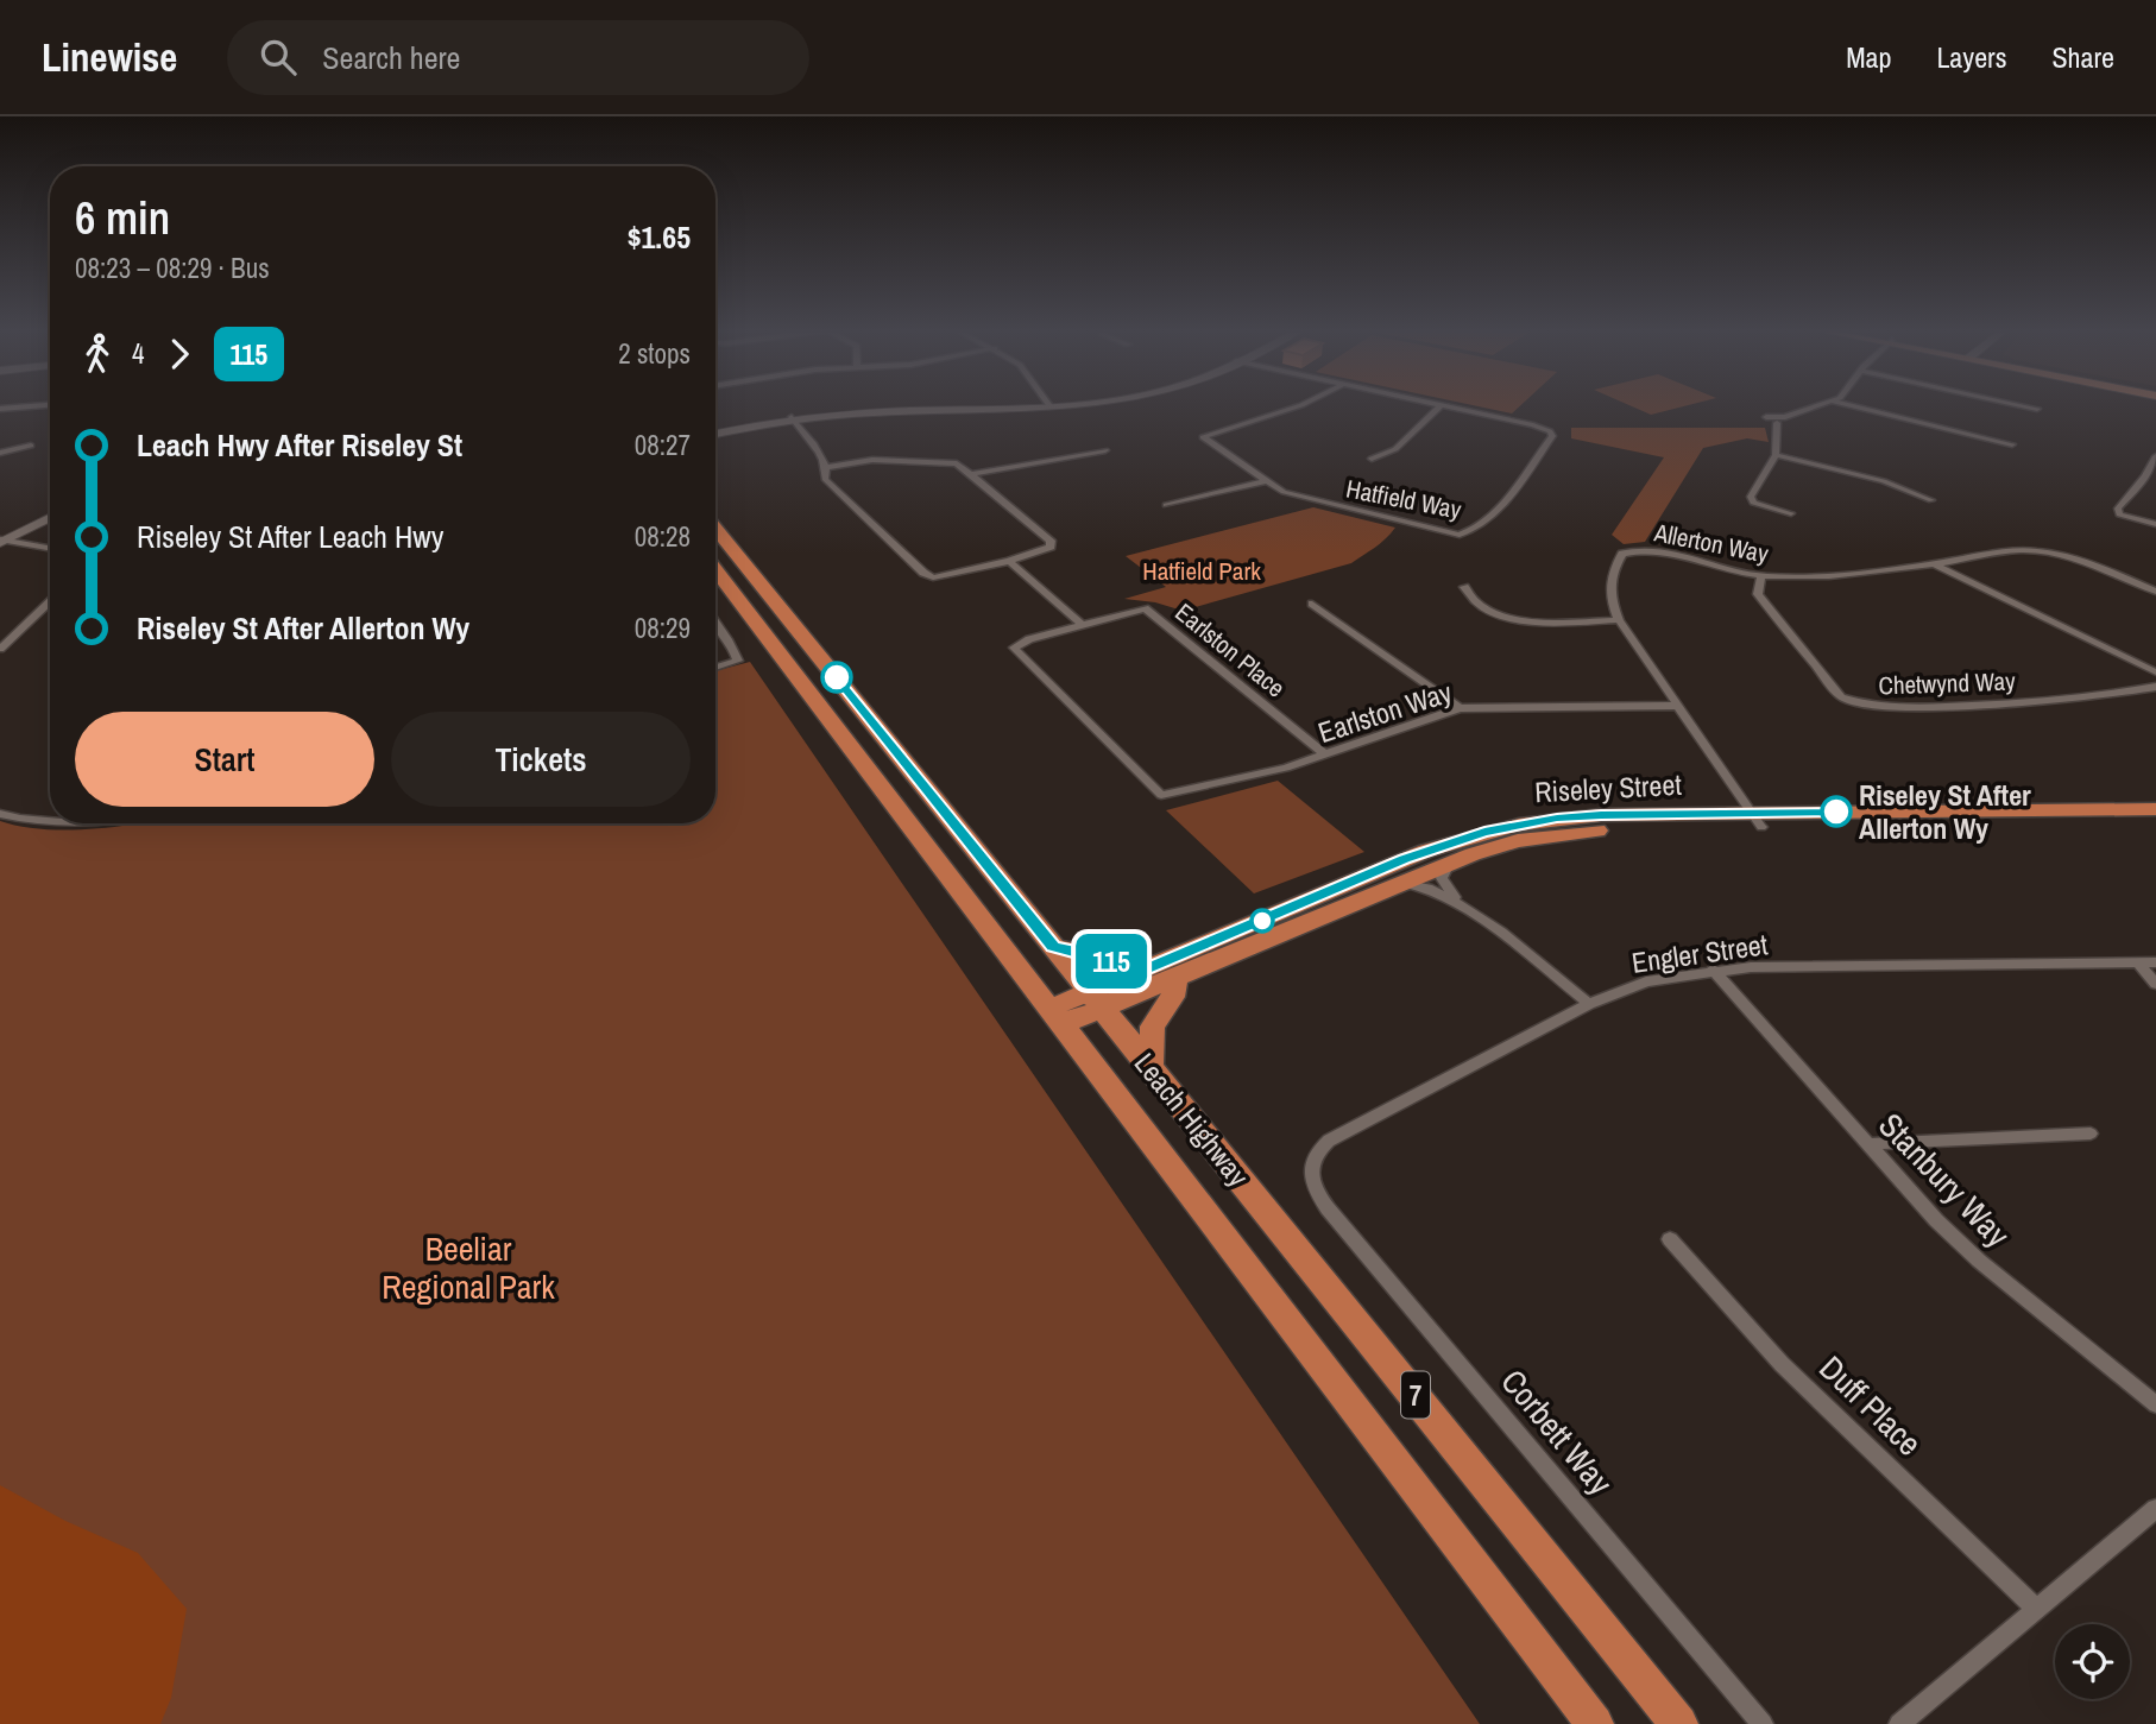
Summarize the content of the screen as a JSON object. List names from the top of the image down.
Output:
{
  "streets": {
    "highway": ["Riseley Street", "Leach Highway", "7"],
    "street": [
      "Hatfield Way",
      "Allerton Way",
      "Earlston Place",
      "Chetwynd Way",
      "Earlston Way",
      "Engler Street",
      "Stanbury Way",
      "Duff Place",
      "Corbett Way"
    ]
  },
  "crossings": [
    ["Allerton Way", "Chetwynd Way"],
    ["Allerton Way", "Earlston Way"],
    ["Allerton Way", "Riseley Street"],
    ["Earlston Place", "Earlston Way"],
    ["Riseley Street", "Leach Highway"],
    ["Engler Street", "Stanbury Way"],
    ["Engler Street", "Corbett Way"]
  ],
  "parks": ["Hatfield Park", "Beeliar Regional Park"],
  "places": ["Riseley St After Allerton Wy"],
  "lines": ["bus line 115"],
  "page": {
    "header": "Linewise",
    "search": "Search here",
    "nav": ["Map", "Layers", "Share"],
    "on_map": "115",
    "heading": ["6 min", "08:23 – 08:29 · Bus", "$1.65"],
    "legs": ["4", "115", "2 stops"],
    "list": [
      {
        "name": "Leach Hwy After Riseley St",
        "value": "08:27"
      },
      {
        "name": "Riseley St After Leach Hwy",
        "value": "08:28"
      },
      {
        "name": "Riseley St After Allerton Wy",
        "value": "08:29"
      }
    ],
    "buttons": ["Start", "Tickets"]
  }
}
